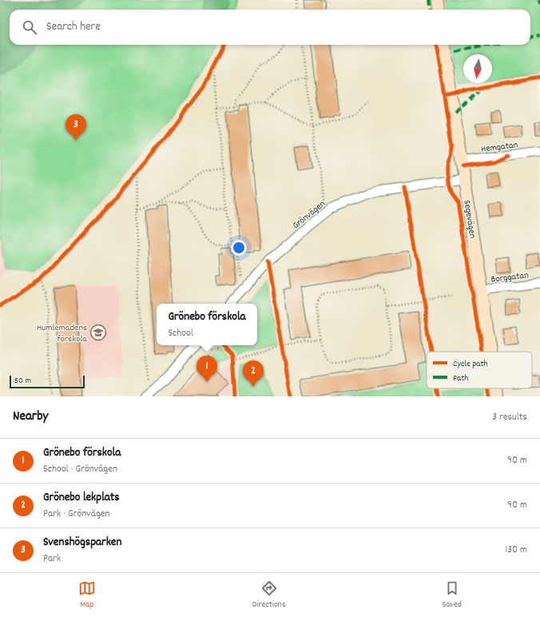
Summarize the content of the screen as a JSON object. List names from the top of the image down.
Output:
{
  "streets": {
    "street": [
      "Hemgatan",
      "Grönvägen",
      "Segevägen",
      "Borggatan"
    ]
  },
  "crossings": [
    ["Hemgatan", "Segevägen"],
    ["Grönvägen", "Segevägen"],
    ["Segevägen", "Borggatan"]
  ],
  "places": {
    "school or university": ["Humlemadens förskola"]
  },
  "legend": ["Cycle path", "Path"],
  "scale_bar": "50 m",
  "north": "bottom",
  "page": {
    "search": "Search here",
    "pins": ["3", "1", "2"],
    "popup": ["Grönebo förskola", "School"],
    "scale": "50 m",
    "heading": ["Nearby", "3 results"],
    "list": [
      {
        "mark": "1",
        "name": "Grönebo förskola",
        "note": "School · Grönvägen",
        "value": "90 m"
      },
      {
        "mark": "2",
        "name": "Grönebo lekplats",
        "note": "Park · Grönvägen",
        "value": "90 m"
      },
      {
        "mark": "3",
        "name": "Svenshögsparken",
        "note": "Park",
        "value": "130 m"
      }
    ],
    "nav": ["Map", "Directions", "Saved"]
  }
}
